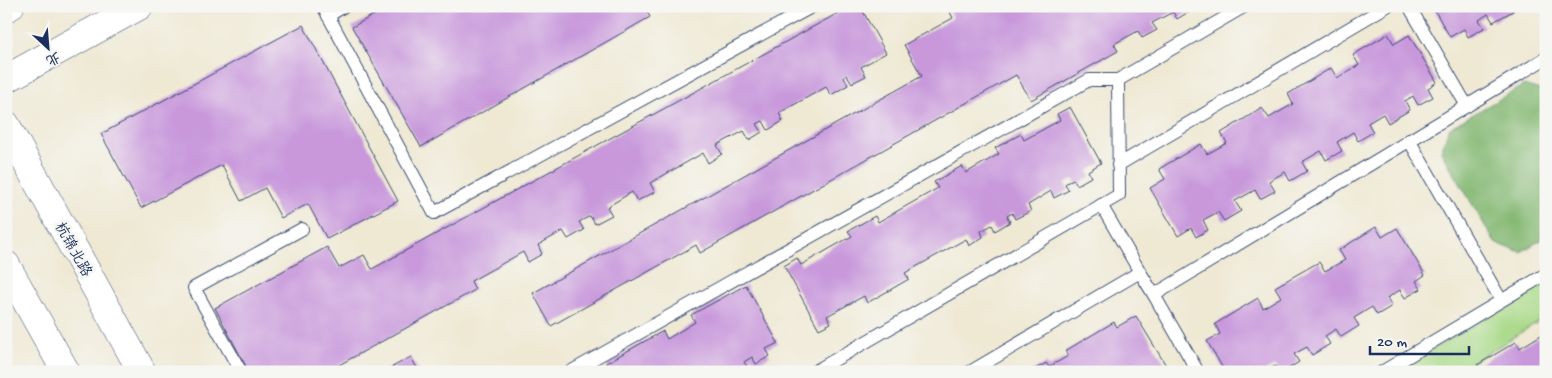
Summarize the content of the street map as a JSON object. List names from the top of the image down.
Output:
{
  "streets": {
    "main road": ["杭锦北路"]
  },
  "scale_bar": "20 m",
  "north": "bottom right"
}
